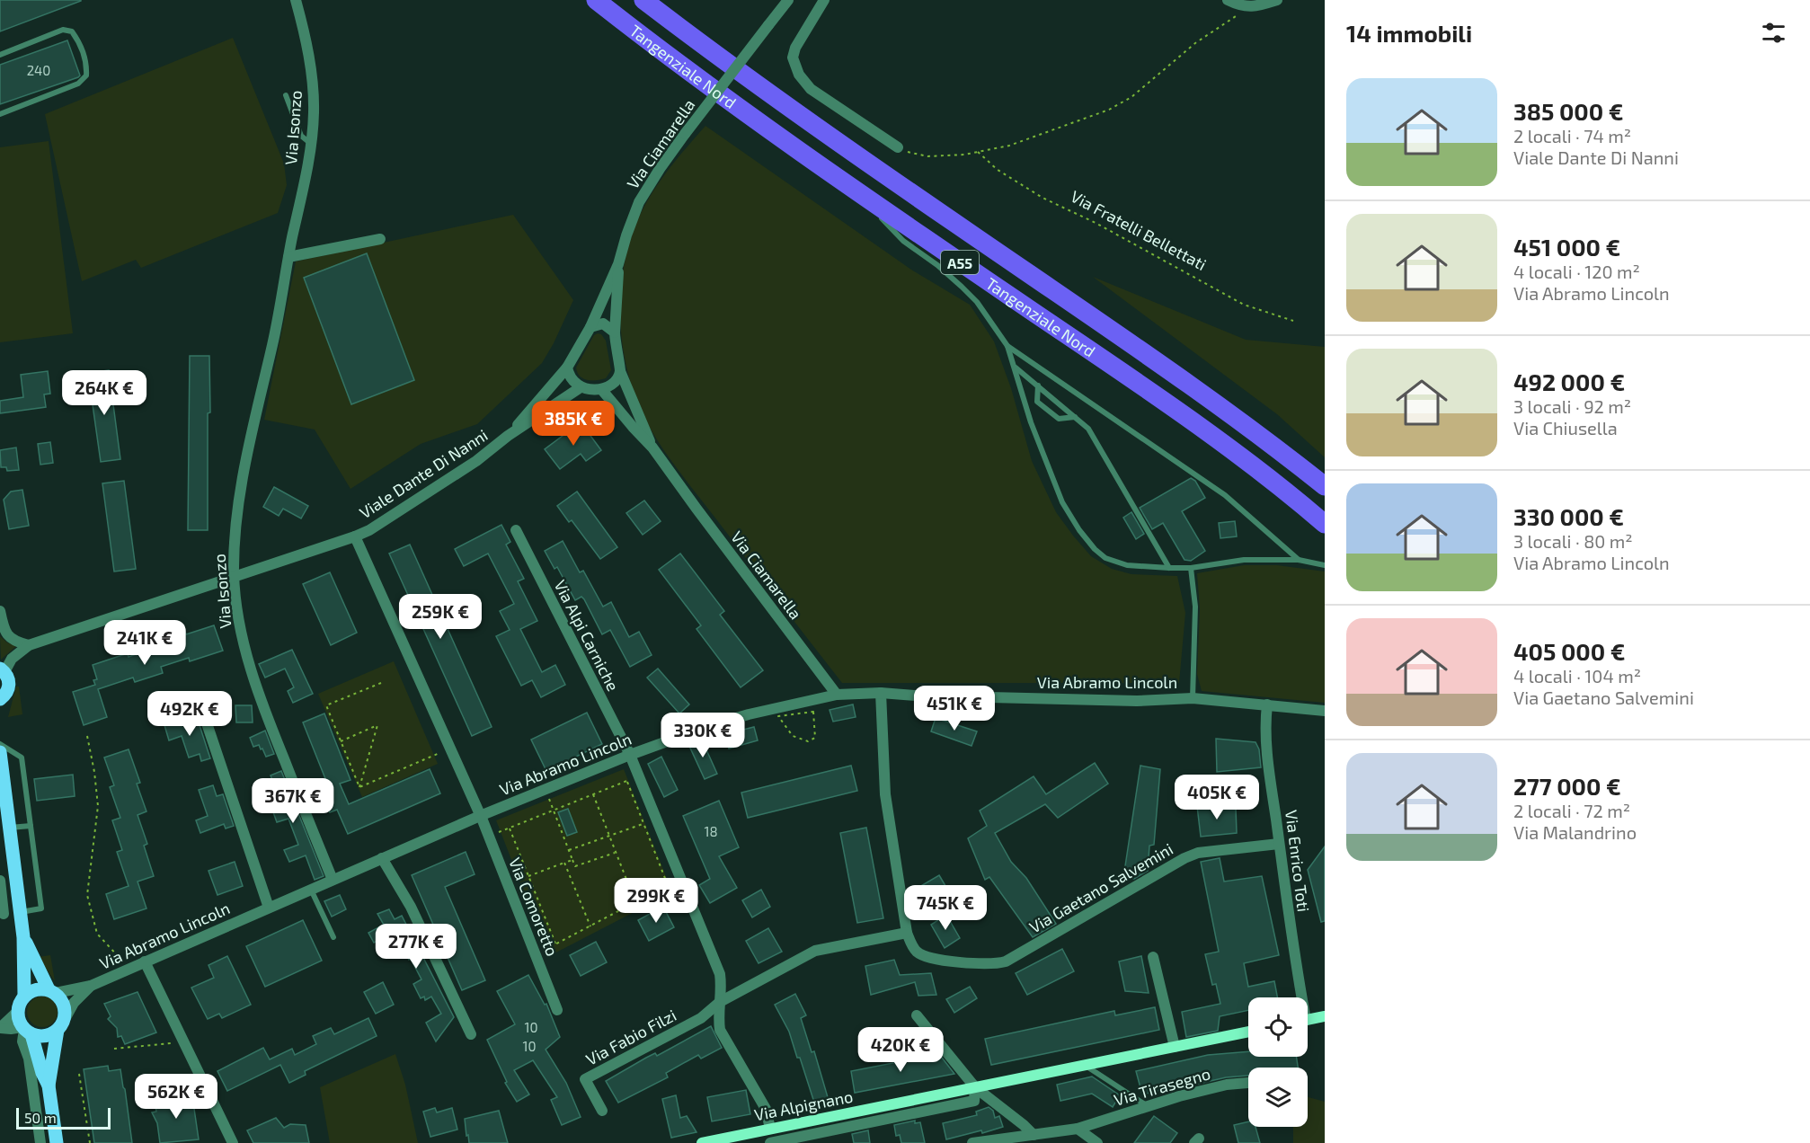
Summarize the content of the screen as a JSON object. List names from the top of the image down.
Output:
{
  "streets": {
    "highway": ["Tangenziale Nord", "A55"],
    "street": [
      "Via Isonzo",
      "Via Ciamarella",
      "Viale Dante Di Nanni",
      "Via Alpi Carniche",
      "Via Abramo Lincoln",
      "Via Enrico Toti",
      "Via Gaetano Salvemini",
      "Via Comoretto",
      "Via Fabio Filzi",
      "Via Tirasegno",
      "Via Alpignano"
    ],
    "path": ["Via Fratelli Bellettati"]
  },
  "crossings": [
    ["Via Isonzo", "Viale Dante Di Nanni"],
    ["Via Isonzo", "Via Abramo Lincoln"],
    ["Via Ciamarella", "Viale Dante Di Nanni"],
    ["Via Ciamarella", "Via Abramo Lincoln"],
    ["Viale Dante Di Nanni", "Via Abramo Lincoln"],
    ["Viale Dante Di Nanni", "Via Comoretto"],
    ["Via Alpi Carniche", "Via Abramo Lincoln"],
    ["Via Abramo Lincoln", "Via Enrico Toti"],
    ["Via Abramo Lincoln", "Via Gaetano Salvemini"],
    ["Via Abramo Lincoln", "Via Comoretto"],
    ["Via Enrico Toti", "Via Gaetano Salvemini"]
  ],
  "house_numbers": [
    "240",
    "18",
    "10",
    "10"
  ],
  "scale_bar": "50 m",
  "page": {
    "heading": "14 immobili",
    "list": [
      {
        "name": "385 000 €",
        "note": "2 locali · 74 m² · Viale Dante Di Nanni"
      },
      {
        "name": "451 000 €",
        "note": "4 locali · 120 m² · Via Abramo Lincoln"
      },
      {
        "name": "492 000 €",
        "note": "3 locali · 92 m² · Via Chiusella"
      },
      {
        "name": "330 000 €",
        "note": "3 locali · 80 m² · Via Abramo Lincoln"
      },
      {
        "name": "405 000 €",
        "note": "4 locali · 104 m² · Via Gaetano Salvemini"
      },
      {
        "name": "277 000 €",
        "note": "2 locali · 72 m² · Via Malandrino"
      }
    ],
    "price": [
      "264K €",
      "385K €",
      "259K €",
      "241K €",
      "451K €",
      "492K €",
      "330K €",
      "405K €",
      "367K €",
      "299K €",
      "745K €",
      "277K €",
      "420K €",
      "562K €"
    ],
    "scale": "50 m"
  }
}
